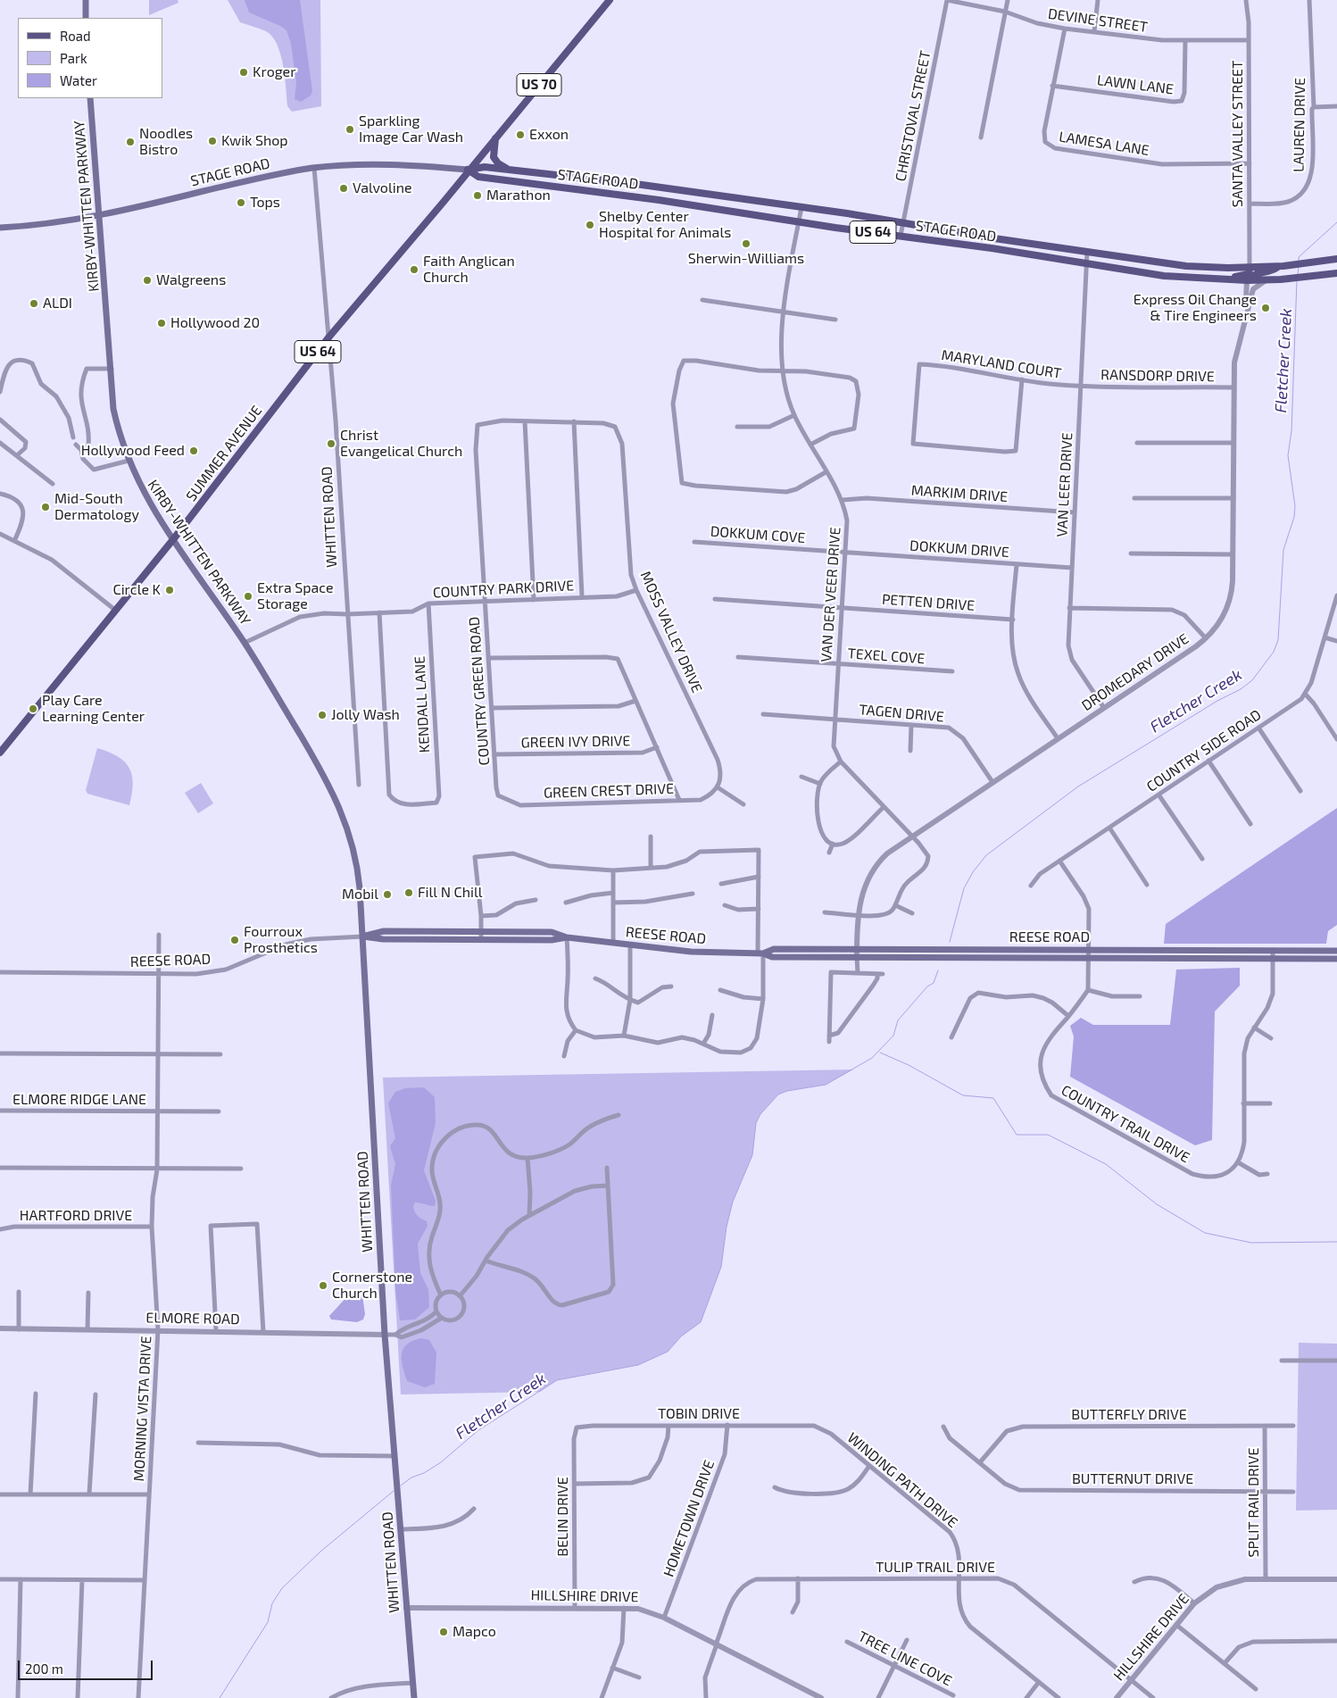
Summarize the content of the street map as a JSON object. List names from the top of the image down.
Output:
{
  "streets": {
    "main road": [
      "US 70",
      "STAGE ROAD",
      "KIRBY-WHITTEN PARKWAY",
      "US 64",
      "SUMMER AVENUE",
      "WHITTEN ROAD",
      "REESE ROAD"
    ],
    "street": [
      "DEVINE STREET",
      "LAWN LANE",
      "CHRISTOVAL STREET",
      "LAUREN DRIVE",
      "SANTA VALLEY STREET",
      "LAMESA LANE",
      "MARYLAND COURT",
      "RANSDORP DRIVE",
      "VAN LEER DRIVE",
      "MARKIM DRIVE",
      "DOKKUM COVE",
      "DOKKUM DRIVE",
      "COUNTRY PARK DRIVE",
      "VAN DER VEER DRIVE",
      "PETTEN DRIVE",
      "MOSS VALLEY DRIVE",
      "TEXEL COVE",
      "DROMEDARY DRIVE",
      "COUNTRY GREEN ROAD",
      "KENDALL LANE",
      "TAGEN DRIVE",
      "GREEN IVY DRIVE",
      "COUNTRY SIDE ROAD",
      "GREEN CREST DRIVE",
      "ELMORE RIDGE LANE",
      "COUNTRY TRAIL DRIVE",
      "HARTFORD DRIVE",
      "ELMORE ROAD",
      "MORNING VISTA DRIVE",
      "TOBIN DRIVE",
      "BUTTERFLY DRIVE",
      "BUTTERNUT DRIVE",
      "WINDING PATH DRIVE",
      "SPLIT RAIL DRIVE",
      "BELIN DRIVE",
      "HOMETOWN DRIVE",
      "TULIP TRAIL DRIVE",
      "HILLSHIRE DRIVE",
      "TREE LINE COVE"
    ]
  },
  "crossings": [
    ["DEVINE STREET", "LAWN LANE"],
    ["DEVINE STREET", "CHRISTOVAL STREET"],
    ["DEVINE STREET", "SANTA VALLEY STREET"],
    ["DEVINE STREET", "LAMESA LANE"],
    ["US 70", "STAGE ROAD"],
    ["US 70", "SUMMER AVENUE"],
    ["LAWN LANE", "LAMESA LANE"],
    ["CHRISTOVAL STREET", "STAGE ROAD"],
    ["LAUREN DRIVE", "SANTA VALLEY STREET"],
    ["SANTA VALLEY STREET", "LAMESA LANE"],
    ["SANTA VALLEY STREET", "STAGE ROAD"],
    ["STAGE ROAD", "KIRBY-WHITTEN PARKWAY"],
    ["STAGE ROAD", "SUMMER AVENUE"],
    ["STAGE ROAD", "VAN LEER DRIVE"],
    ["STAGE ROAD", "WHITTEN ROAD"],
    ["STAGE ROAD", "VAN DER VEER DRIVE"],
    ["STAGE ROAD", "DROMEDARY DRIVE"],
    ["KIRBY-WHITTEN PARKWAY", "SUMMER AVENUE"],
    ["KIRBY-WHITTEN PARKWAY", "WHITTEN ROAD"],
    ["KIRBY-WHITTEN PARKWAY", "COUNTRY PARK DRIVE"],
    ["MARYLAND COURT", "RANSDORP DRIVE"],
    ["MARYLAND COURT", "VAN LEER DRIVE"],
    ["RANSDORP DRIVE", "VAN LEER DRIVE"],
    ["RANSDORP DRIVE", "DROMEDARY DRIVE"],
    ["SUMMER AVENUE", "WHITTEN ROAD"],
    ["VAN LEER DRIVE", "MARKIM DRIVE"],
    ["VAN LEER DRIVE", "DOKKUM DRIVE"],
    ["VAN LEER DRIVE", "DROMEDARY DRIVE"],
    ["MARKIM DRIVE", "VAN DER VEER DRIVE"],
    ["WHITTEN ROAD", "COUNTRY PARK DRIVE"],
    ["WHITTEN ROAD", "REESE ROAD"],
    ["WHITTEN ROAD", "ELMORE ROAD"],
    ["WHITTEN ROAD", "HILLSHIRE DRIVE"],
    ["DOKKUM COVE", "DOKKUM DRIVE"],
    ["DOKKUM COVE", "VAN DER VEER DRIVE"],
    ["DOKKUM DRIVE", "VAN DER VEER DRIVE"],
    ["COUNTRY PARK DRIVE", "MOSS VALLEY DRIVE"],
    ["COUNTRY PARK DRIVE", "COUNTRY GREEN ROAD"],
    ["COUNTRY PARK DRIVE", "KENDALL LANE"],
    ["VAN DER VEER DRIVE", "PETTEN DRIVE"],
    ["VAN DER VEER DRIVE", "TEXEL COVE"],
    ["VAN DER VEER DRIVE", "DROMEDARY DRIVE"],
    ["VAN DER VEER DRIVE", "TAGEN DRIVE"],
    ["MOSS VALLEY DRIVE", "GREEN CREST DRIVE"],
    ["DROMEDARY DRIVE", "TAGEN DRIVE"],
    ["DROMEDARY DRIVE", "REESE ROAD"],
    ["COUNTRY GREEN ROAD", "GREEN IVY DRIVE"],
    ["COUNTRY GREEN ROAD", "GREEN CREST DRIVE"],
    ["REESE ROAD", "MORNING VISTA DRIVE"],
    ["ELMORE RIDGE LANE", "MORNING VISTA DRIVE"],
    ["HARTFORD DRIVE", "MORNING VISTA DRIVE"],
    ["ELMORE ROAD", "MORNING VISTA DRIVE"],
    ["TOBIN DRIVE", "WINDING PATH DRIVE"],
    ["TOBIN DRIVE", "BELIN DRIVE"],
    ["TOBIN DRIVE", "HOMETOWN DRIVE"],
    ["BUTTERFLY DRIVE", "BUTTERNUT DRIVE"],
    ["BUTTERFLY DRIVE", "SPLIT RAIL DRIVE"],
    ["BUTTERNUT DRIVE", "SPLIT RAIL DRIVE"],
    ["WINDING PATH DRIVE", "TULIP TRAIL DRIVE"],
    ["SPLIT RAIL DRIVE", "HILLSHIRE DRIVE"],
    ["BELIN DRIVE", "HILLSHIRE DRIVE"],
    ["HOMETOWN DRIVE", "HILLSHIRE DRIVE"],
    ["TULIP TRAIL DRIVE", "HILLSHIRE DRIVE"]
  ],
  "water": ["Fletcher Creek"],
  "places": [
    "Kroger",
    "Sparkling Image Car Wash",
    "Exxon",
    "Kwik Shop",
    "Noodles Bistro",
    "Valvoline",
    "Marathon",
    "Tops",
    "Shelby Center Hospital for Animals",
    "Sherwin-Williams",
    "Faith Anglican Church",
    "Walgreens",
    "ALDI",
    "Express Oil Change & Tire Engineers",
    "Hollywood 20",
    "Christ Evangelical Church",
    "Hollywood Feed",
    "Mid-South Dermatology",
    "Circle K",
    "Extra Space Storage",
    "Play Care Learning Center",
    "Jolly Wash",
    "Fill N Chill",
    "Mobil",
    "Fourroux Prosthetics",
    "Cornerstone Church",
    "Mapco"
  ],
  "legend": ["Road", "Park", "Water"],
  "scale_bar": "200 m"
}
